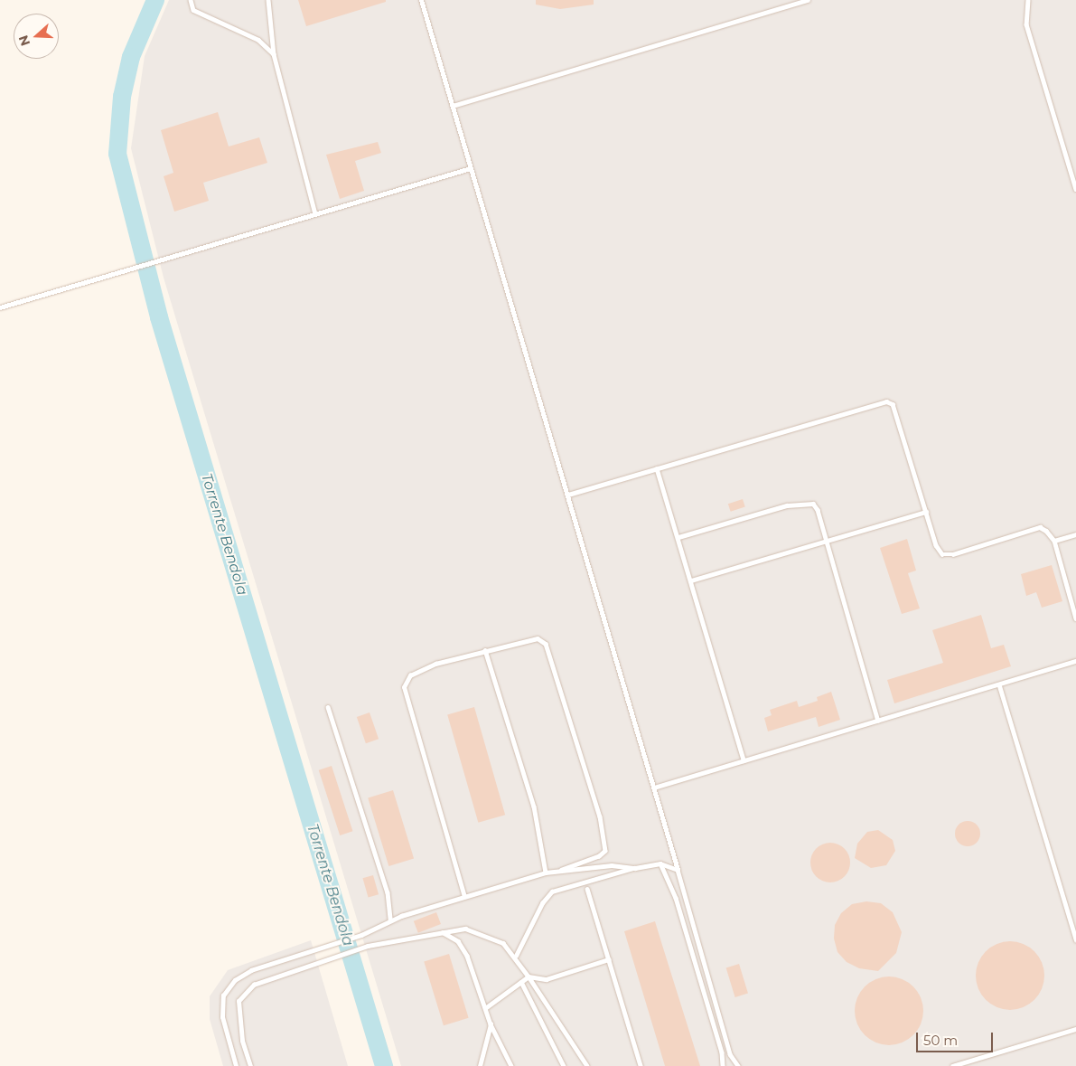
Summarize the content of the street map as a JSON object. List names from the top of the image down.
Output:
{
  "water": ["Torrente Bendola"],
  "scale_bar": "50 m",
  "north": "left"
}
